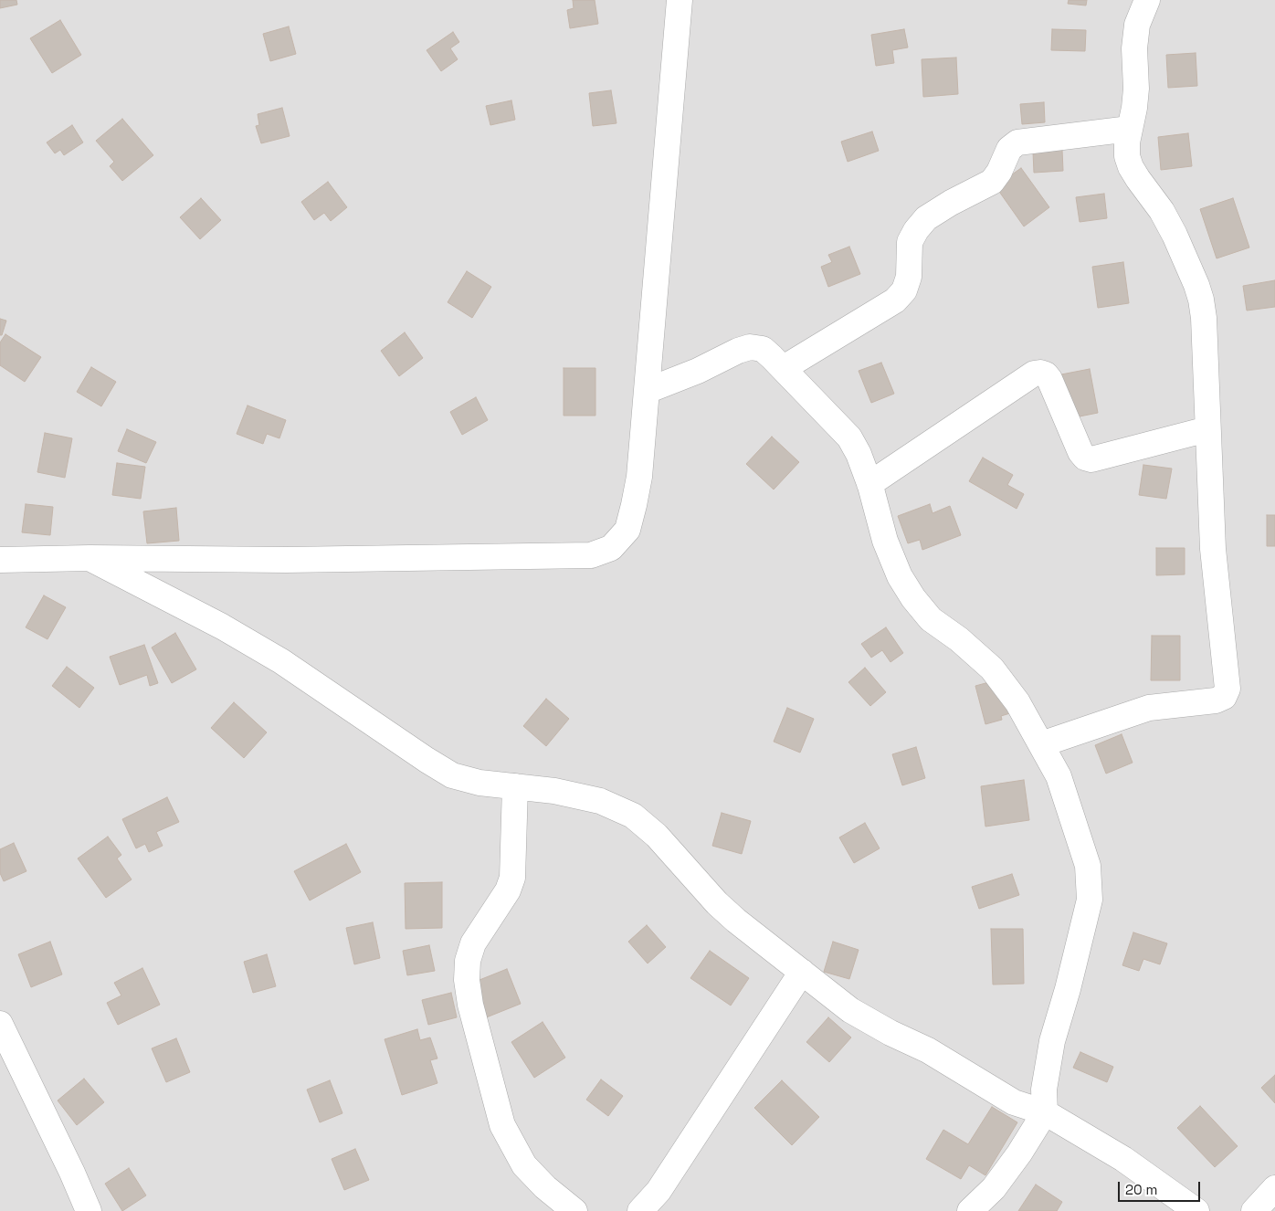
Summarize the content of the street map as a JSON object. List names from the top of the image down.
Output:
{
  "scale_bar": "20 m"
}
